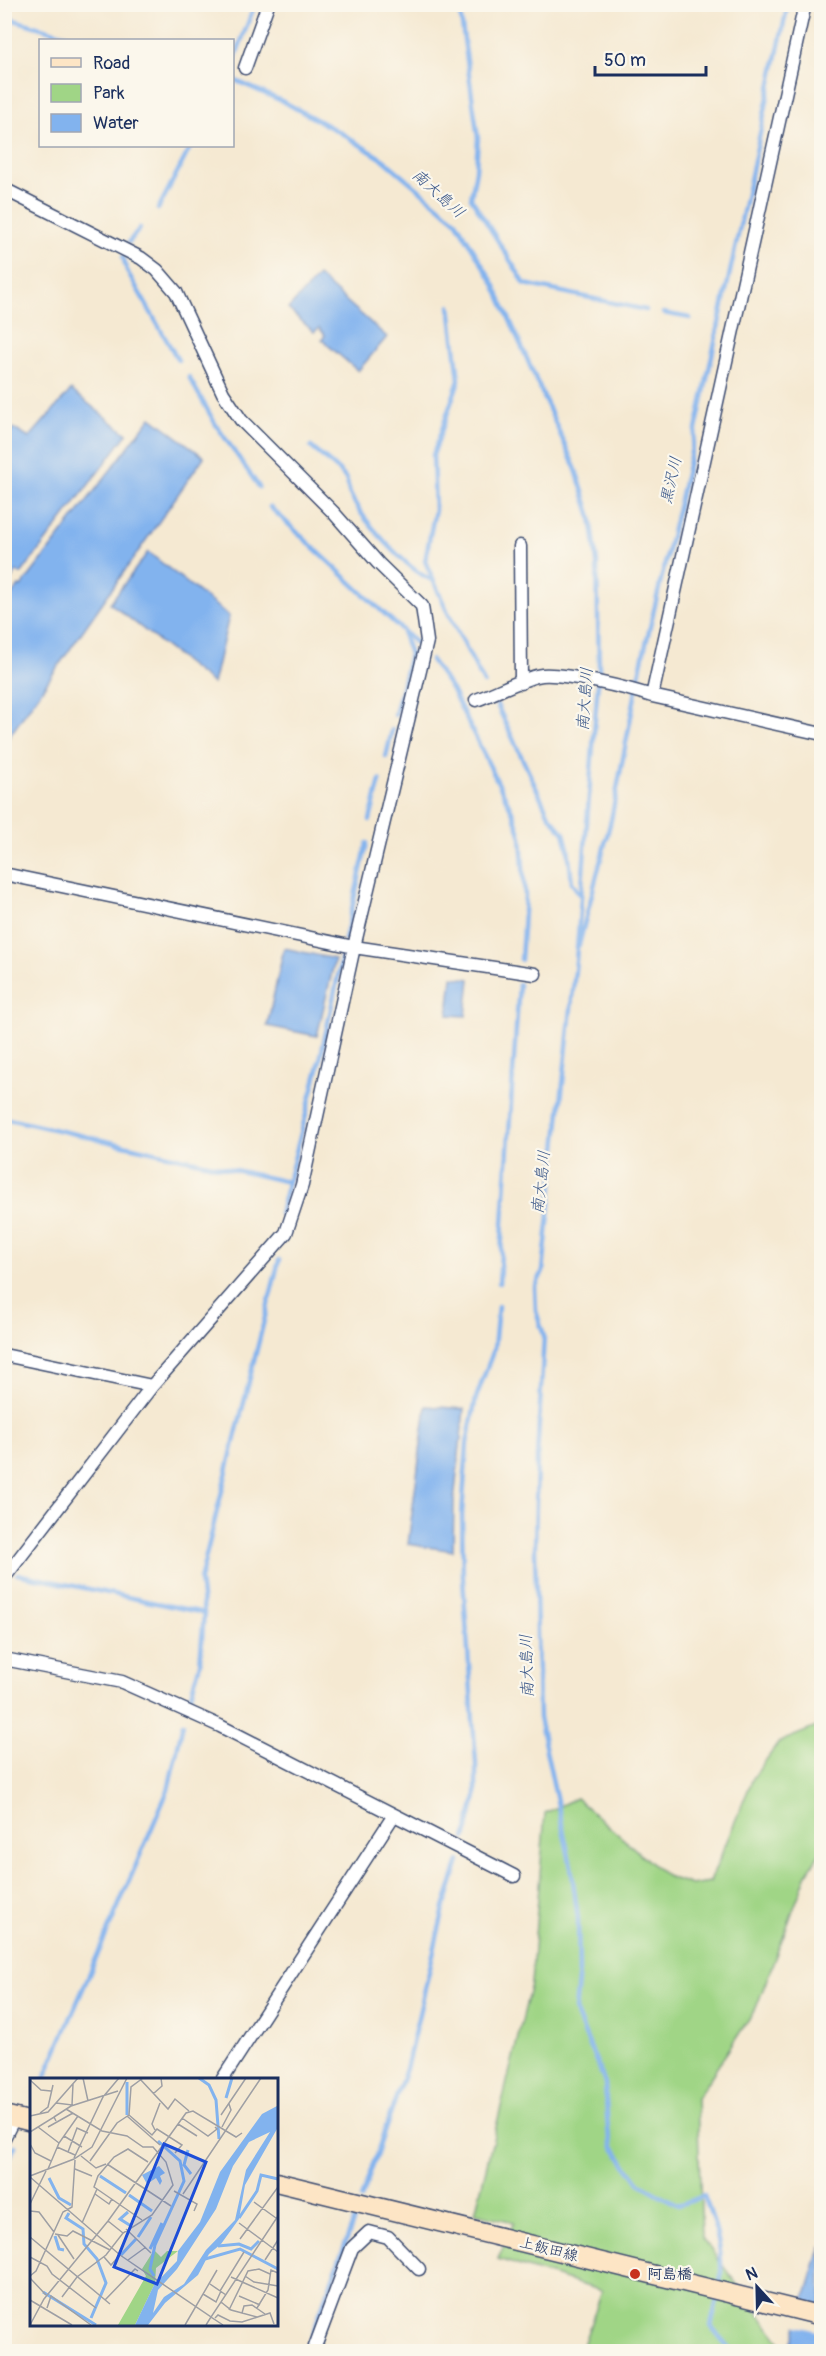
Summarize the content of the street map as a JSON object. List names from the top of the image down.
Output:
{
  "streets": {
    "main road": ["上飯田線"]
  },
  "water": ["南大島川", "黒沢川"],
  "places": ["阿島橋"],
  "legend": ["Road", "Park", "Water"],
  "scale_bar": "50 m",
  "north": "top"
}
